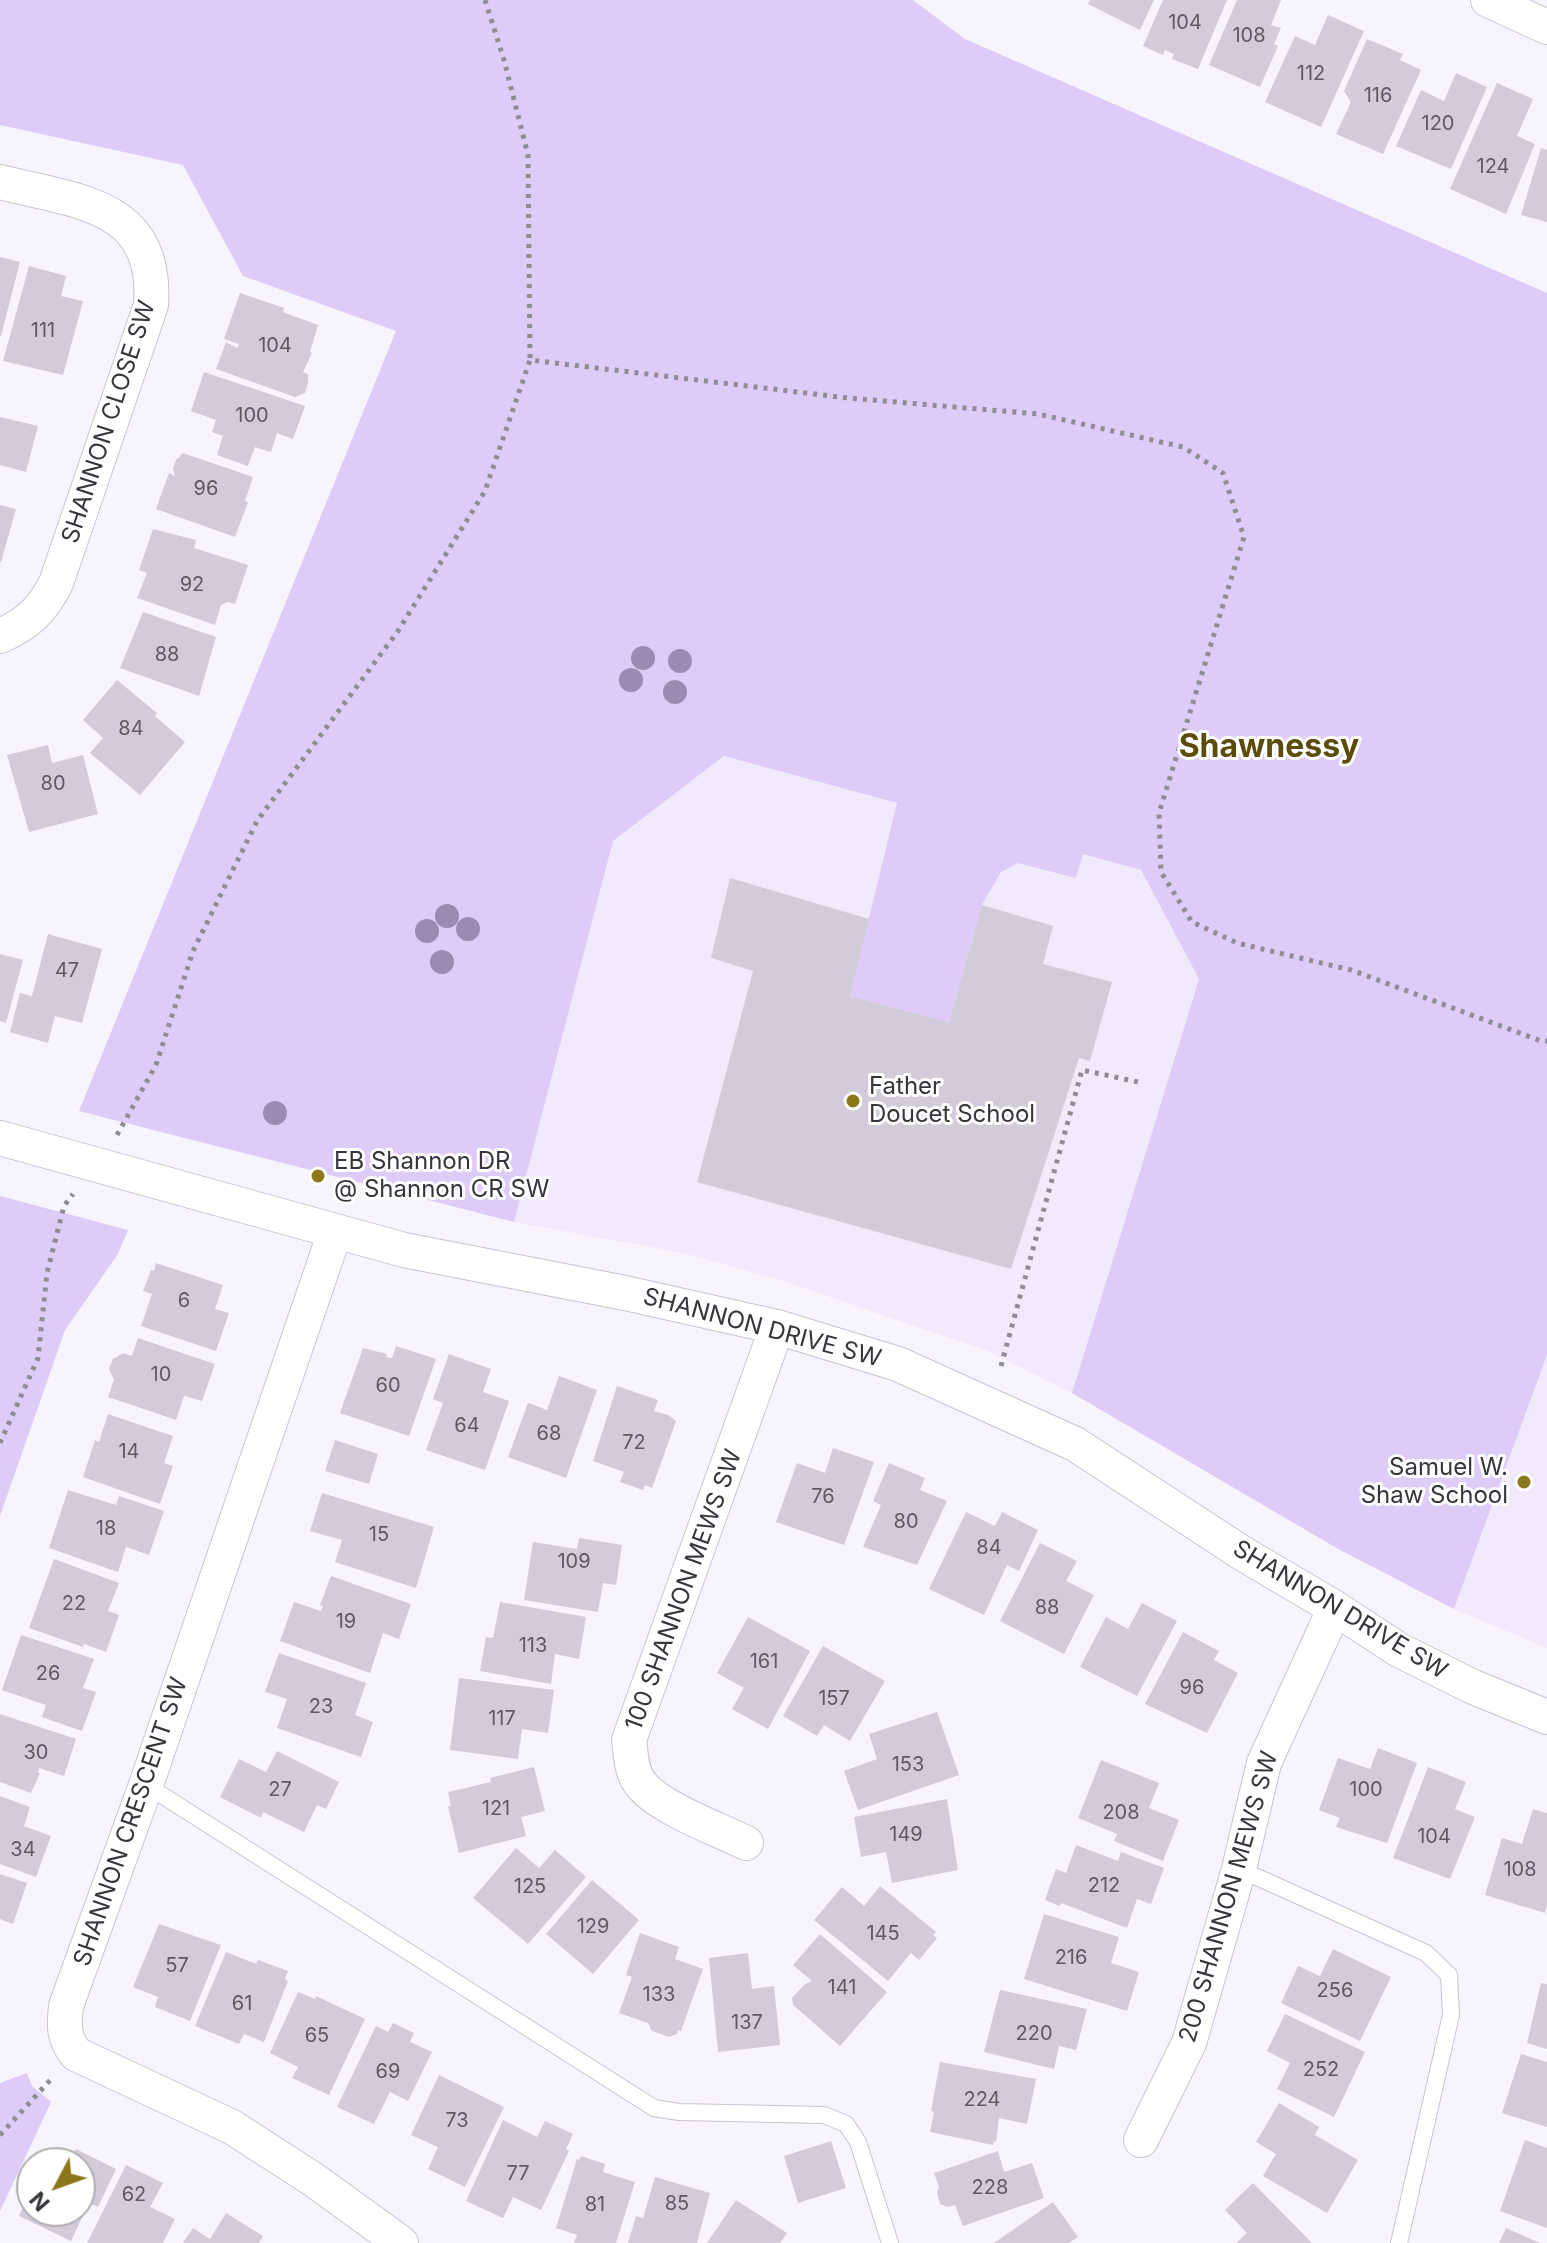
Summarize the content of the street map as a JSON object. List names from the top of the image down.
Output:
{
  "streets": {
    "street": [
      "SHANNON CLOSE SW",
      "SHANNON DRIVE SW",
      "100 SHANNON MEWS SW",
      "SHANNON CRESCENT SW",
      "200 SHANNON MEWS SW"
    ]
  },
  "crossings": [
    ["SHANNON DRIVE SW", "100 SHANNON MEWS SW"],
    ["SHANNON DRIVE SW", "SHANNON CRESCENT SW"],
    ["SHANNON DRIVE SW", "200 SHANNON MEWS SW"]
  ],
  "districts": ["Shawnessy"],
  "places": ["Father Doucet School", "EB Shannon DR @ Shannon CR SW", "Samuel W. Shaw School"],
  "house_numbers": [
    "104",
    "108",
    "112",
    "116",
    "120",
    "124",
    "111",
    "104",
    "100",
    "96",
    "92",
    "88",
    "84",
    "80",
    "47",
    "6",
    "10",
    "60",
    "64",
    "68",
    "72",
    "14",
    "76",
    "80",
    "18",
    "15",
    "84",
    "109",
    "22",
    "88",
    "19",
    "113",
    "161",
    "26",
    "96",
    "157",
    "23",
    "117",
    "30",
    "153",
    "27",
    "100",
    "121",
    "208",
    "149",
    "104",
    "34",
    "108",
    "212",
    "125",
    "129",
    "145",
    "216",
    "57",
    "141",
    "256",
    "133",
    "61",
    "137",
    "220",
    "65",
    "252",
    "69",
    "224",
    "73",
    "77",
    "228",
    "62",
    "85",
    "81"
  ],
  "north": "bottom left"
}
